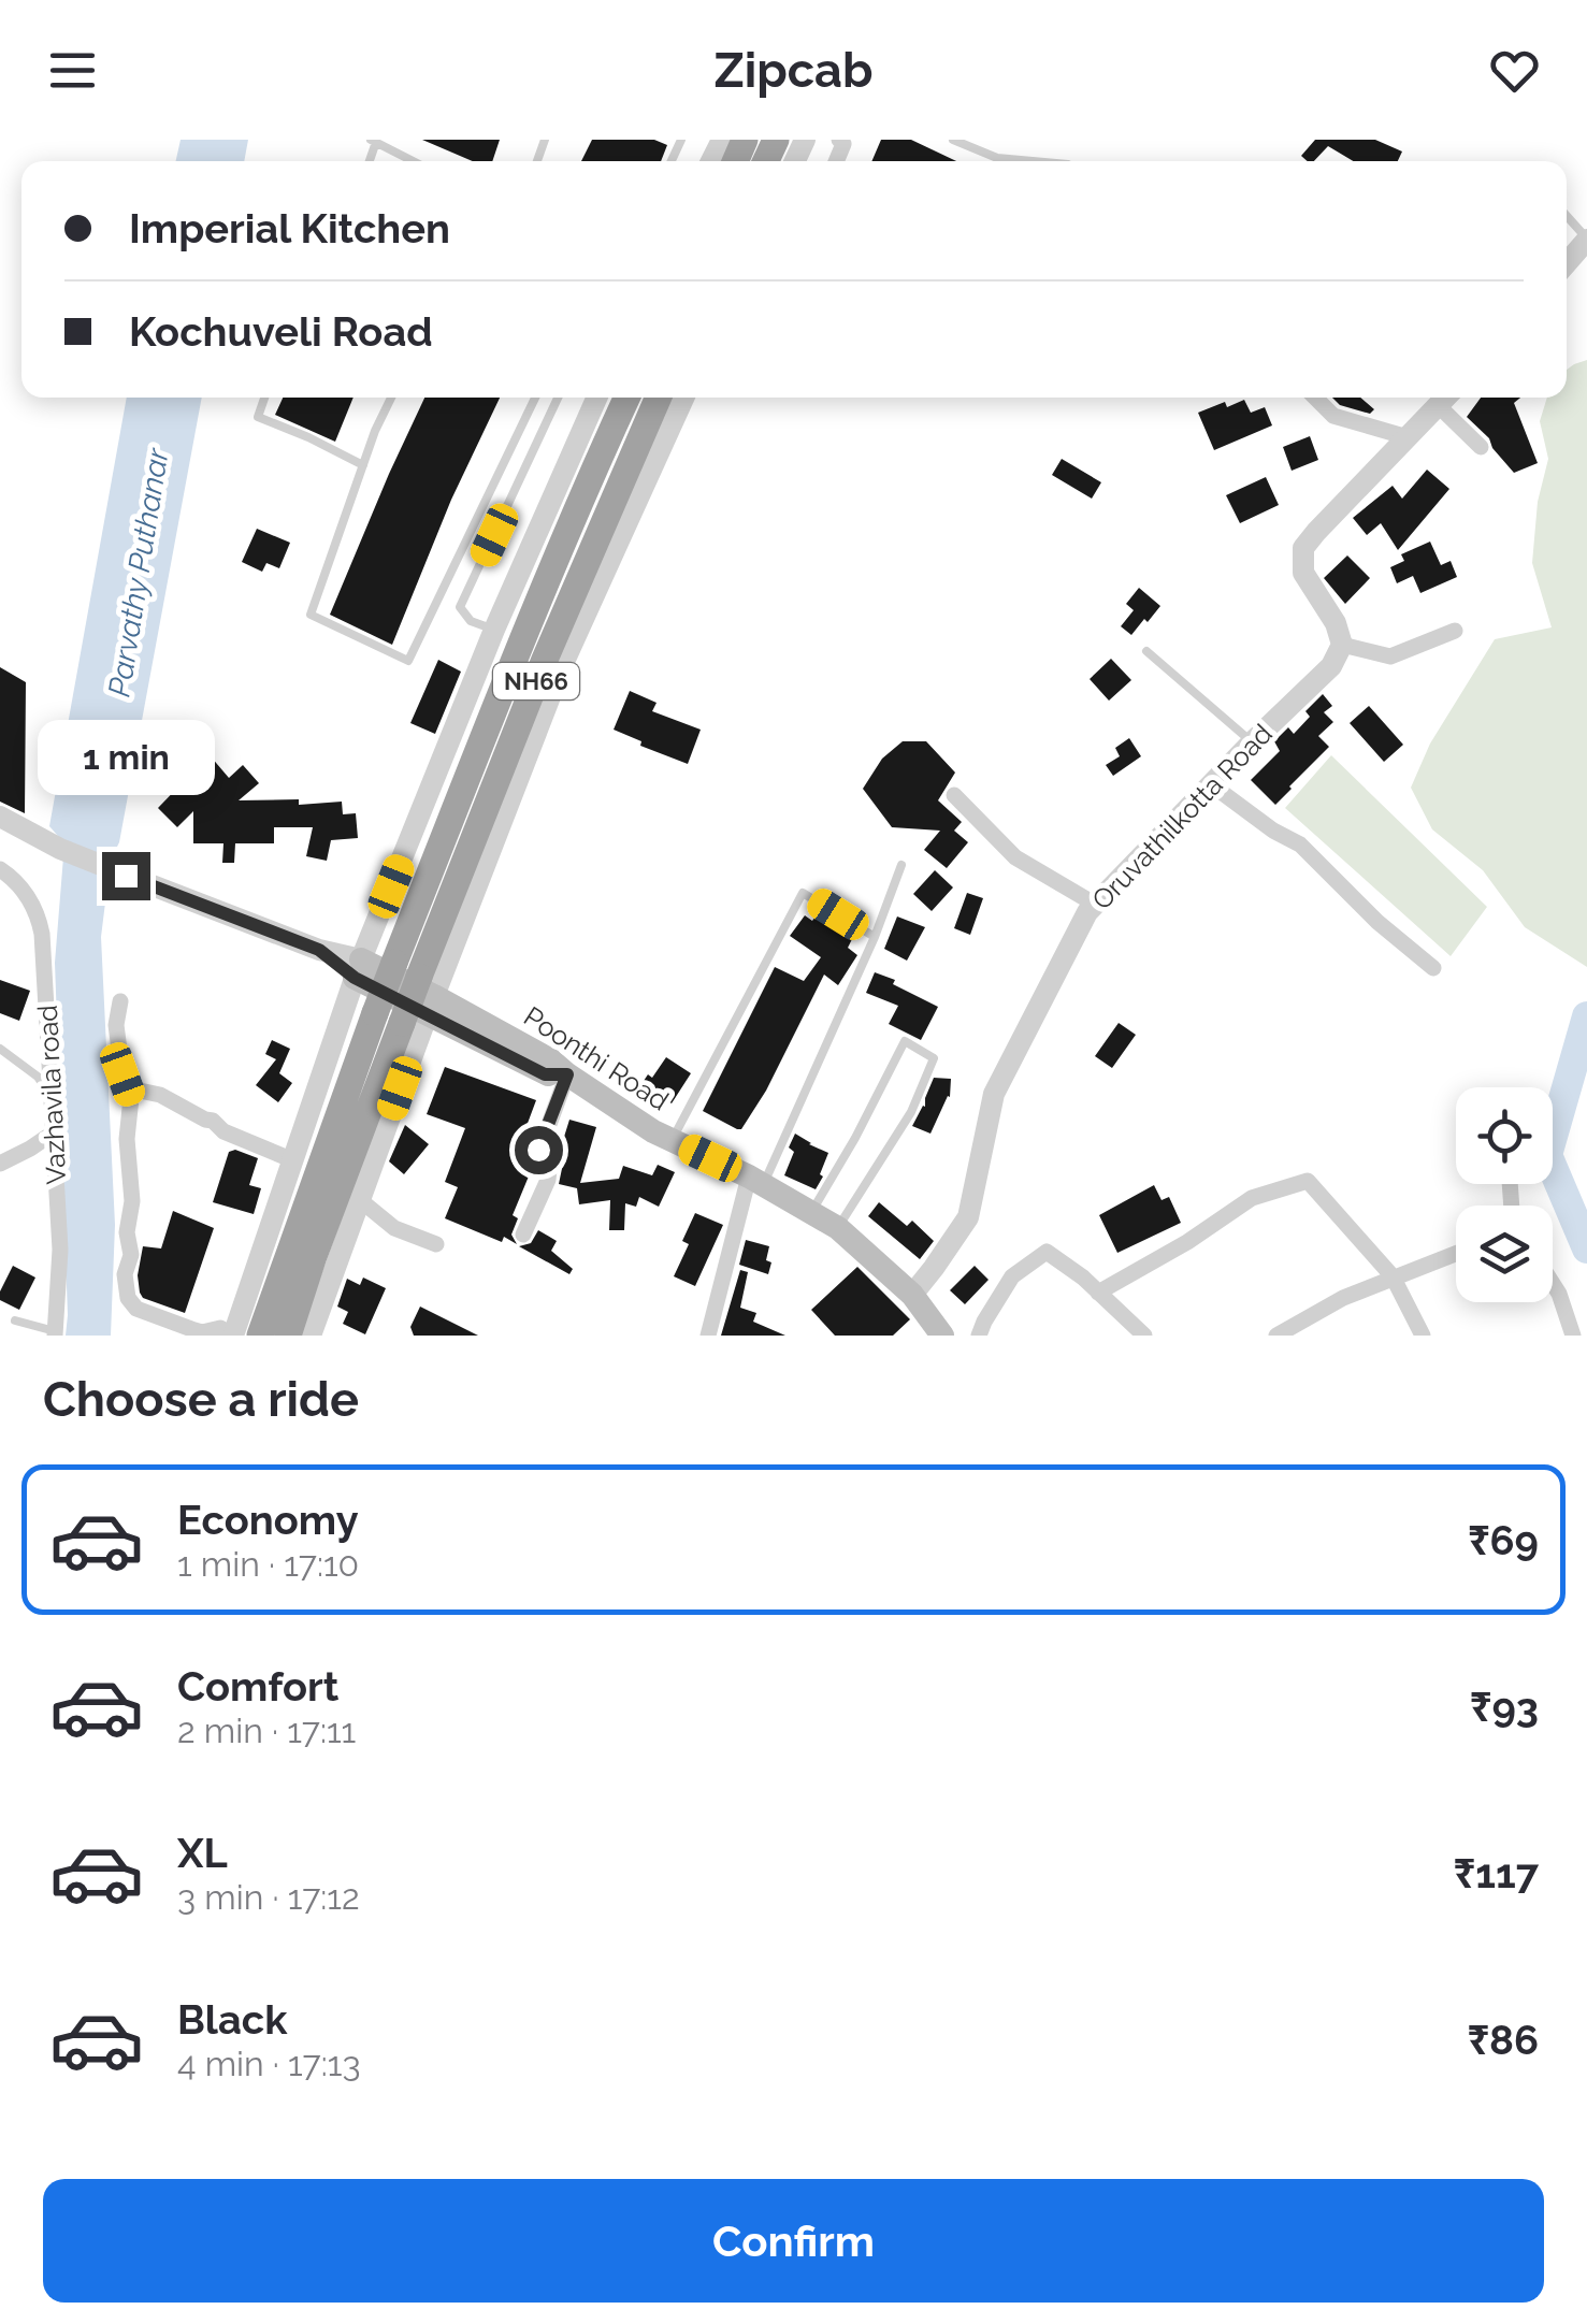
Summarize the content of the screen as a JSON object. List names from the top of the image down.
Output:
{
  "streets": {
    "highway": ["NH66"],
    "main road": ["Poonthi Road"],
    "street": ["Oruvathilkotta Road", "Vazhavila road"]
  },
  "crossings": [
    ["NH66", "Poonthi Road"],
    ["Oruvathilkotta Road", "Poonthi Road"]
  ],
  "water": ["Parvathy Puthanar"],
  "page": {
    "header": "Zipcab",
    "banner": ["Imperial Kitchen", "Kochuveli Road"],
    "bubble": "1 min",
    "heading": "Choose a ride",
    "list": [
      {
        "name": "Economy",
        "note": "1 min · 17:10",
        "value": "₹69"
      },
      {
        "name": "Comfort",
        "note": "2 min · 17:11",
        "value": "₹93"
      },
      {
        "name": "XL",
        "note": "3 min · 17:12",
        "value": "₹117"
      },
      {
        "name": "Black",
        "note": "4 min · 17:13",
        "value": "₹86"
      }
    ],
    "buttons": "Confirm"
  }
}
